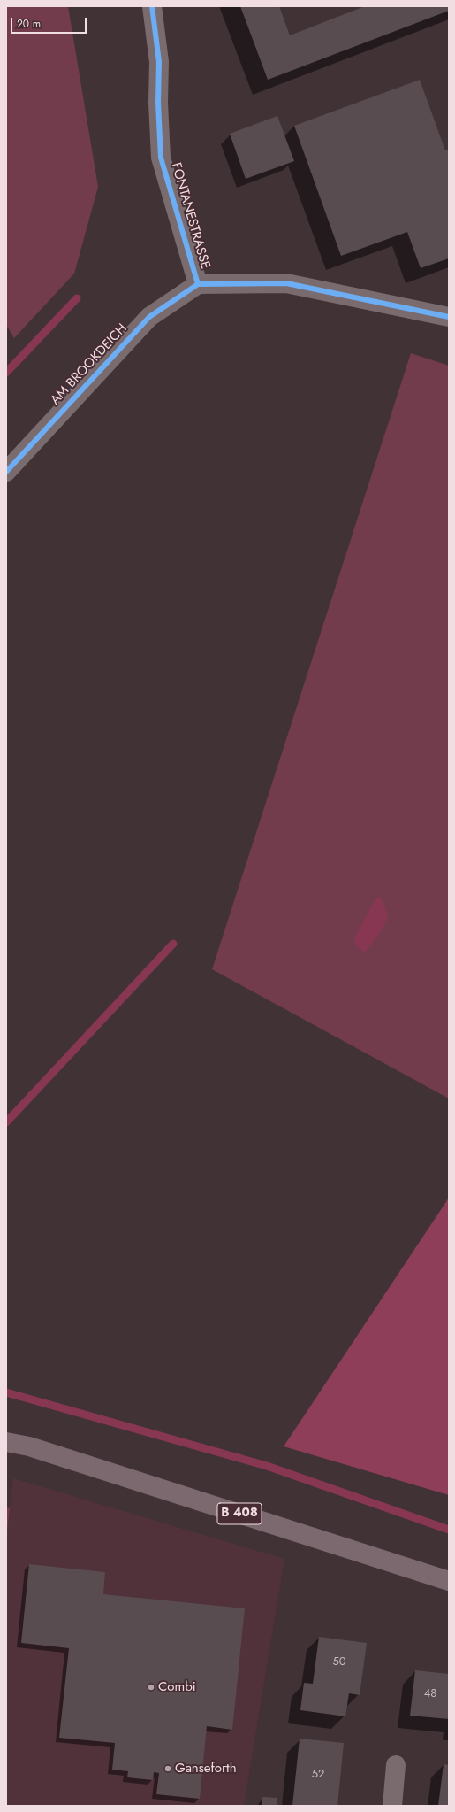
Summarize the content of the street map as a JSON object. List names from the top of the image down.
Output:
{
  "streets": {
    "main road": ["B 408"],
    "street": ["FONTANESTRASSE", "AM BROOKDEICH"]
  },
  "crossings": [
    ["FONTANESTRASSE", "AM BROOKDEICH"]
  ],
  "places": ["Combi", "Ganseforth"],
  "house_numbers": ["50", "48", "52"],
  "scale_bar": "20 m"
}
